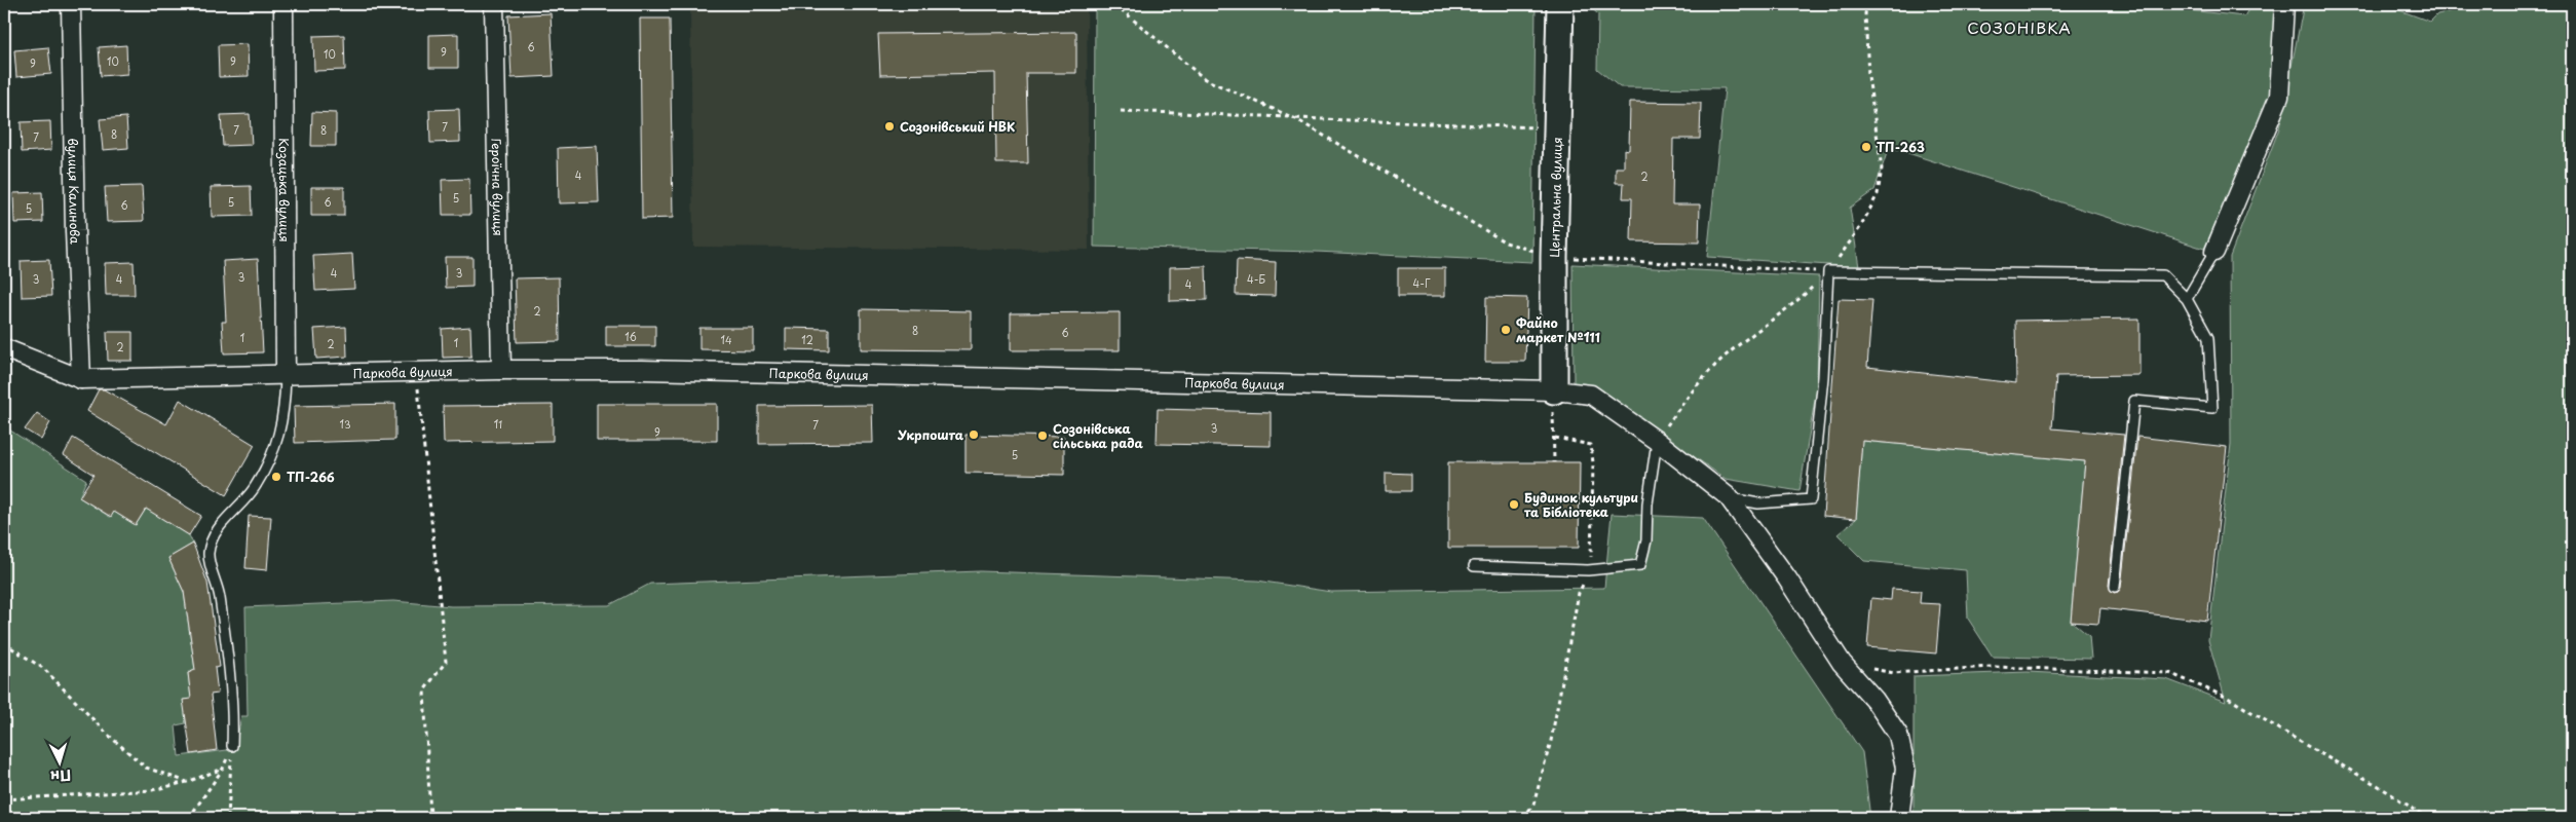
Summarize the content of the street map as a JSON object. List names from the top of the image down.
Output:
{
  "streets": {
    "street": [
      "Героїчна вулиця",
      "Козацька вулиця",
      "вулиця Калинова",
      "Центральна вулиця",
      "Паркова вулиця"
    ]
  },
  "crossings": [
    ["Героїчна вулиця", "Паркова вулиця"],
    ["Козацька вулиця", "Паркова вулиця"],
    ["вулиця Калинова", "Паркова вулиця"],
    ["Центральна вулиця", "Паркова вулиця"]
  ],
  "districts": ["СОЗОНІВКА"],
  "places": [
    "Созонівський НВК",
    "ТП-263",
    "Файно маркет №111",
    "Укрпошта",
    "Созонівська сільська рада",
    "ТП-266",
    "Будинок культури та Бібліотека"
  ],
  "house_numbers": [
    "6",
    "9",
    "10",
    "10",
    "9",
    "9",
    "7",
    "7",
    "8",
    "8",
    "7",
    "4",
    "2",
    "5",
    "5",
    "6",
    "6",
    "5",
    "4",
    "3",
    "3",
    "3",
    "4",
    "4-Б",
    "4-Г",
    "4",
    "2",
    "8",
    "6",
    "16",
    "1",
    "14",
    "12",
    "1",
    "2",
    "2",
    "13",
    "11",
    "7",
    "3",
    "9",
    "5"
  ],
  "north": "bottom"
}
